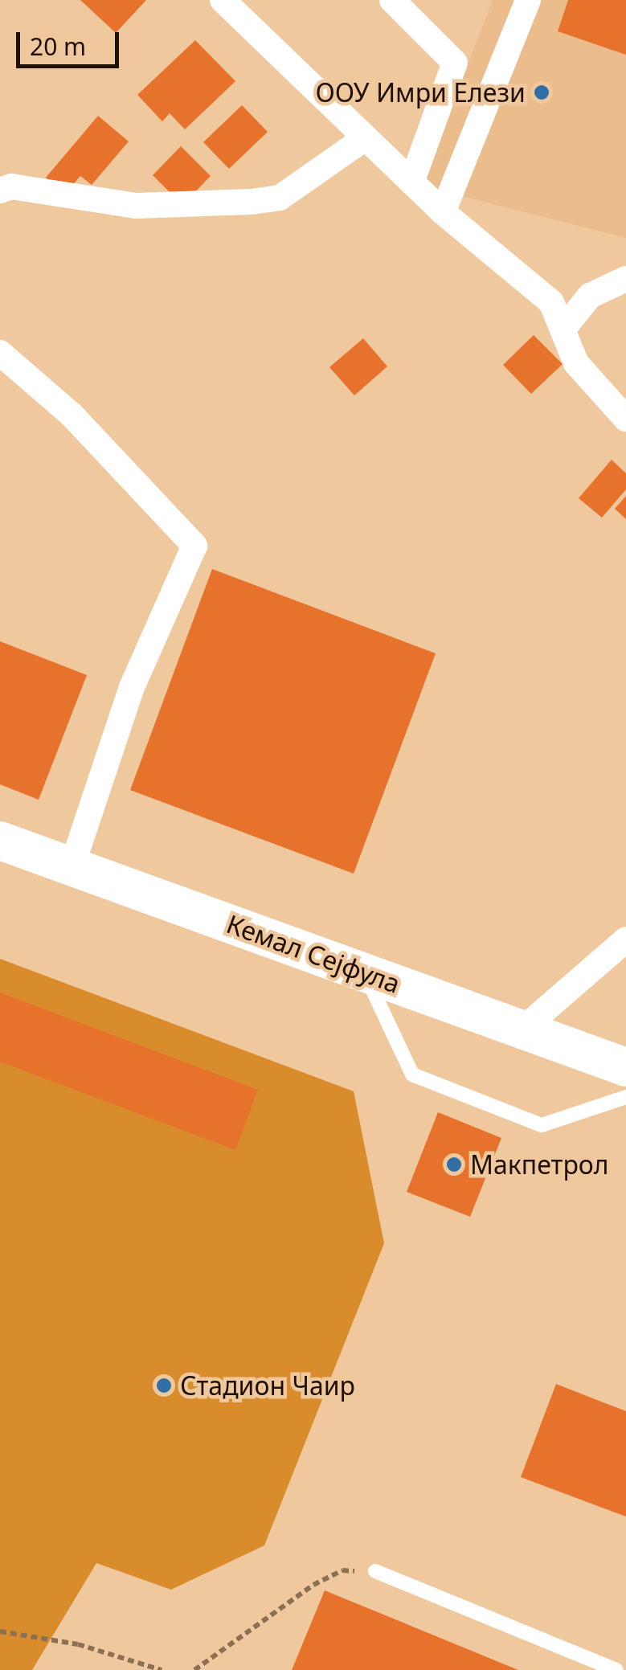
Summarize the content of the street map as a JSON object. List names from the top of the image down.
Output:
{
  "streets": {
    "street": ["Кемал Сејфула"]
  },
  "places": ["ООУ Имри Елези", "Макпетрол", "Стадион Чаир"],
  "scale_bar": "20 m"
}
